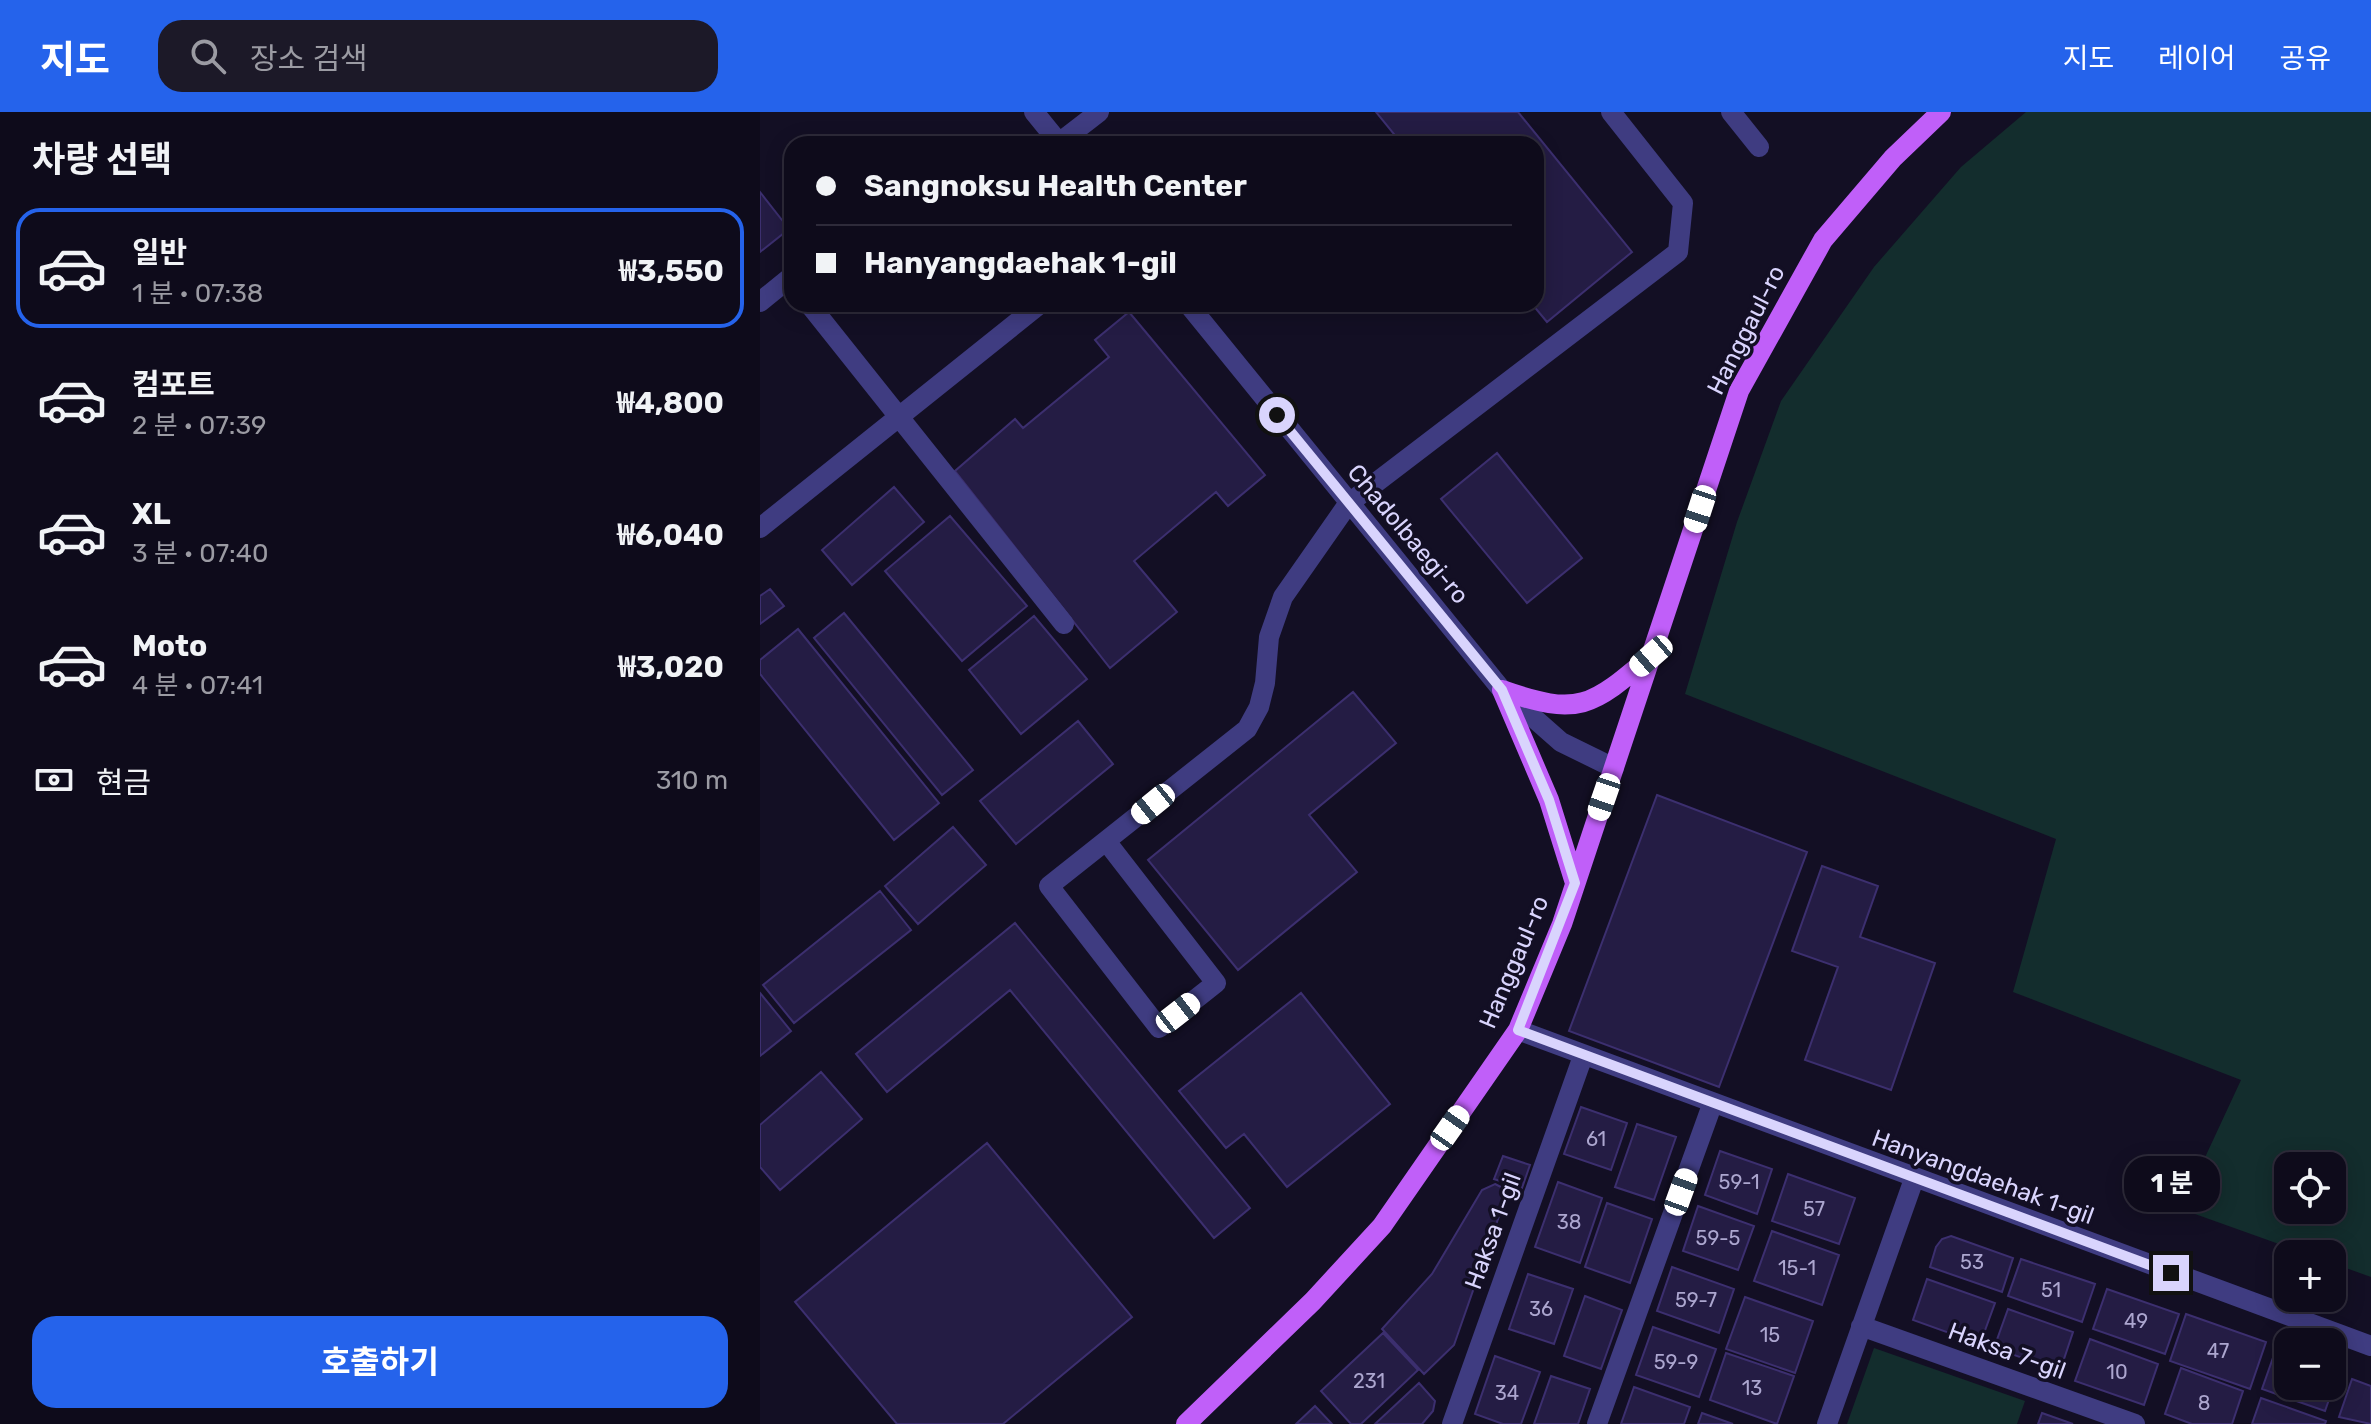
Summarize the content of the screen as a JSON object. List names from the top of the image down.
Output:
{
  "streets": {
    "main road": ["Hanggaul-ro"],
    "street": [
      "Chadolbaegi-ro",
      "Hanyangdaehak 1-gil",
      "Haksa 1-gil",
      "Haksa 7-gil"
    ]
  },
  "crossings": [
    ["Hanggaul-ro", "Chadolbaegi-ro"],
    ["Hanggaul-ro", "Hanyangdaehak 1-gil"],
    ["Hanyangdaehak 1-gil", "Haksa 1-gil"]
  ],
  "house_numbers": [
    "61",
    "59-1",
    "57",
    "38",
    "59-5",
    "53",
    "15-1",
    "51",
    "59-7",
    "36",
    "49",
    "15",
    "47",
    "59-9",
    "10",
    "231",
    "13",
    "34",
    "8"
  ],
  "page": {
    "header": "지도",
    "search": "장소 검색",
    "nav": ["지도", "레이어", "공유"],
    "heading": "차량 선택",
    "banner": ["Sangnoksu Health Center", "Hanyangdaehak 1-gil"],
    "list": [
      {
        "name": "일반",
        "note": "1 분 · 07:38",
        "value": "₩3,550"
      },
      {
        "name": "컴포트",
        "note": "2 분 · 07:39",
        "value": "₩4,800"
      },
      {
        "name": "XL",
        "note": "3 분 · 07:40",
        "value": "₩6,040"
      },
      {
        "name": "Moto",
        "note": "4 분 · 07:41",
        "value": "₩3,020"
      }
    ],
    "pay": ["현금", "310 m"],
    "map_buttons": ["+", "−"],
    "bubble": "1 분",
    "buttons": "호출하기"
  }
}
